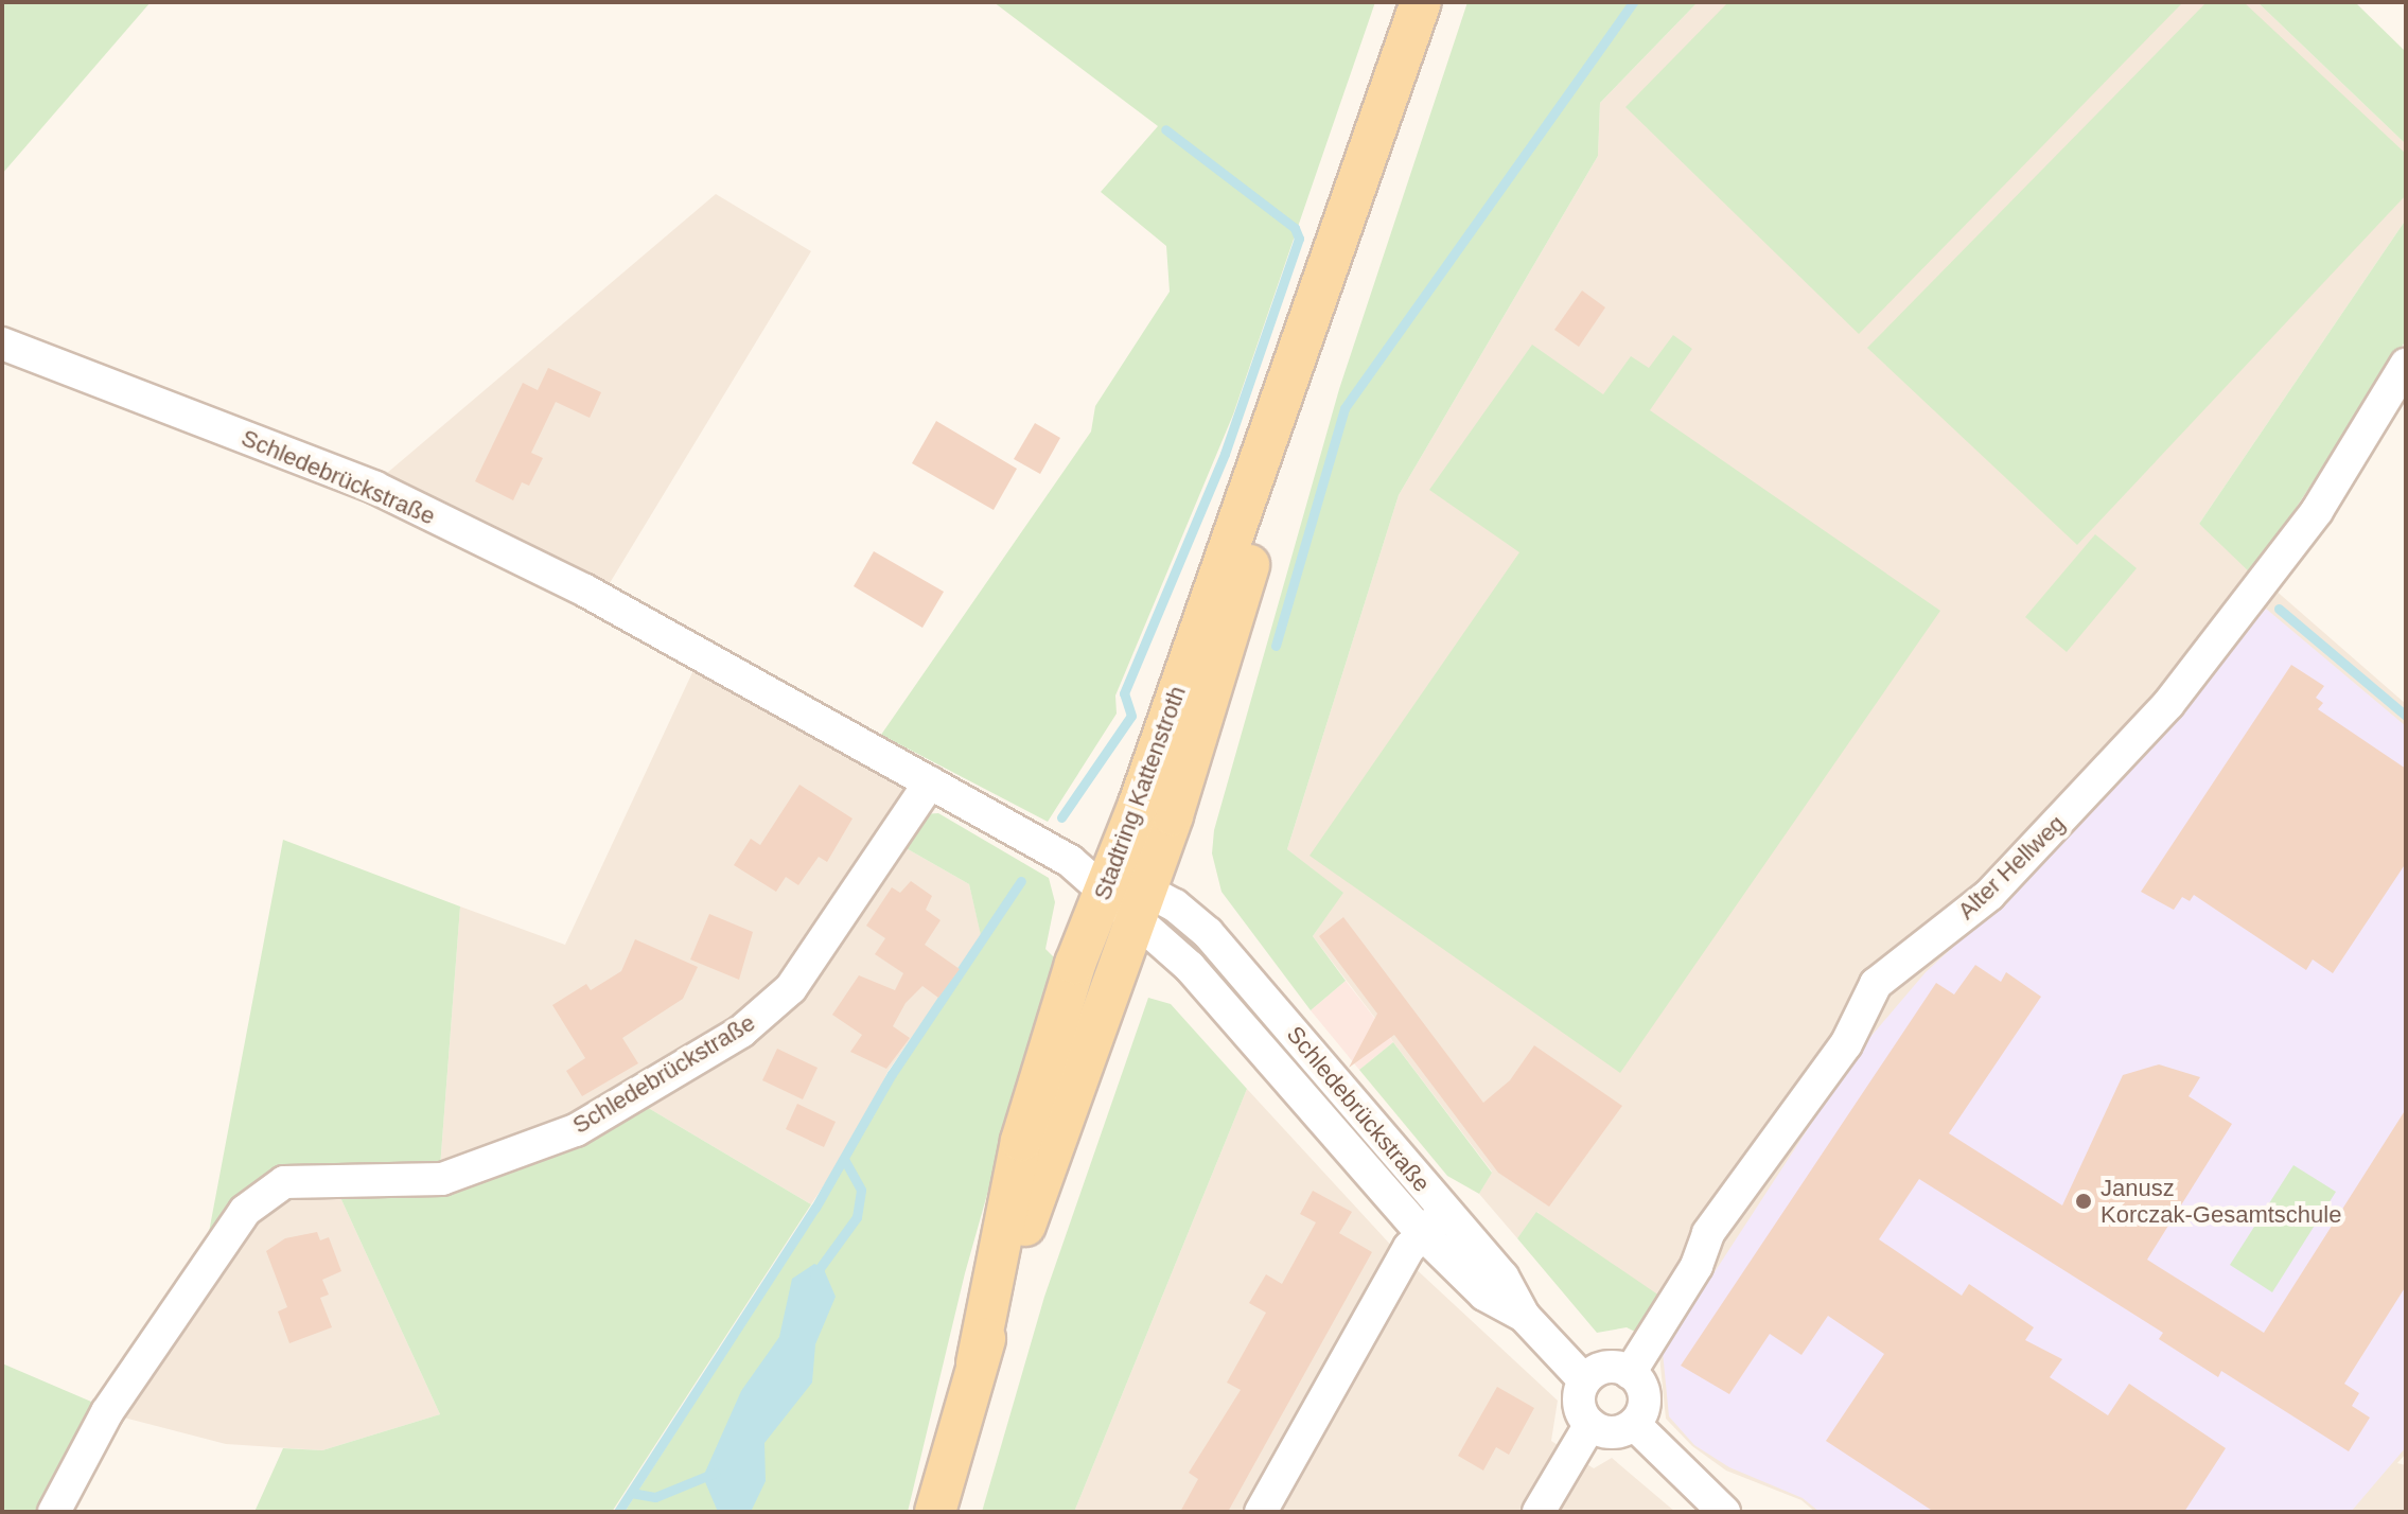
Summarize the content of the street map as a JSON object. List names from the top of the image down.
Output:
{
  "streets": {
    "main road": ["Stadtring Kattenstroth"],
    "street": ["Schledebrückstraße", "Alter Hellweg"]
  },
  "crossings": [
    ["Schledebrückstraße", "Stadtring Kattenstroth"],
    ["Schledebrückstraße", "Alter Hellweg"]
  ],
  "places": ["Janusz Korczak-Gesamtschule"]
}
